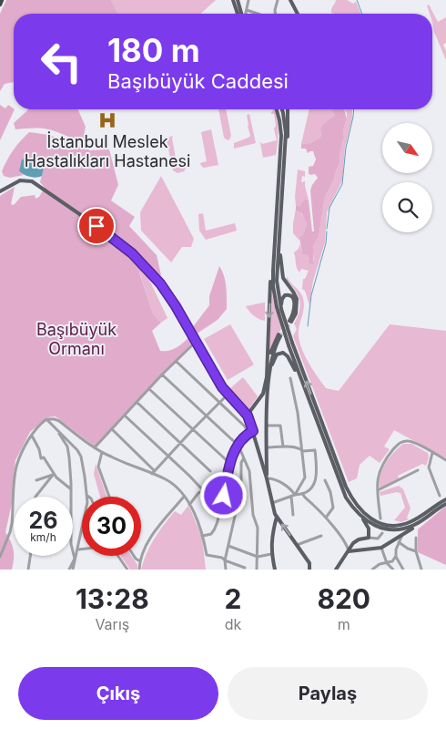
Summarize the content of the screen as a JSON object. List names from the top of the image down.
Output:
{
  "parks": ["Başıbüyük Ormanı"],
  "places": {
    "hospital": ["İstanbul Meslek Hastalıkları Hastanesi"]
  },
  "north": "bottom right",
  "page": {
    "turn": ["180 m", "Başıbüyük Caddesi"],
    "speed": "26 km/h",
    "limit": "30",
    "eta": [
      "13:28",
      "Varış",
      "2",
      "dk",
      "820",
      "m"
    ],
    "buttons": ["Çıkış", "Paylaş"]
  }
}
